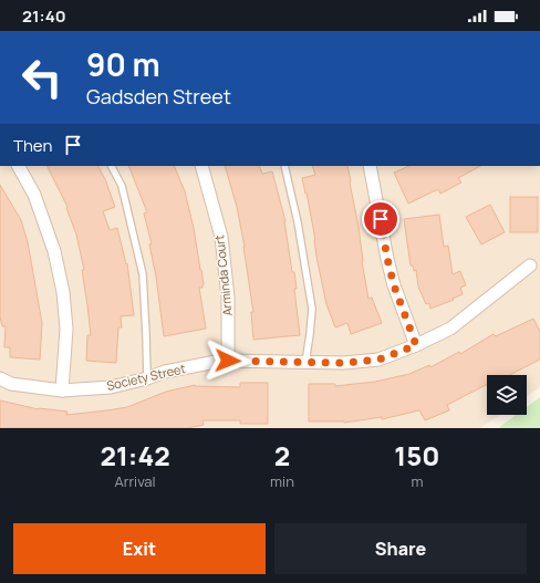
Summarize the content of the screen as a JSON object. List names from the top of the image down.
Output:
{
  "streets": {
    "street": ["Arminda Court", "Society Street"]
  },
  "crossings": [
    ["Arminda Court", "Society Street"]
  ],
  "page": {
    "status": "21:40",
    "turn": ["90 m", "Gadsden Street"],
    "then": "Then",
    "eta": [
      "21:42",
      "Arrival",
      "2",
      "min",
      "150",
      "m"
    ],
    "buttons": ["Exit", "Share"]
  }
}
